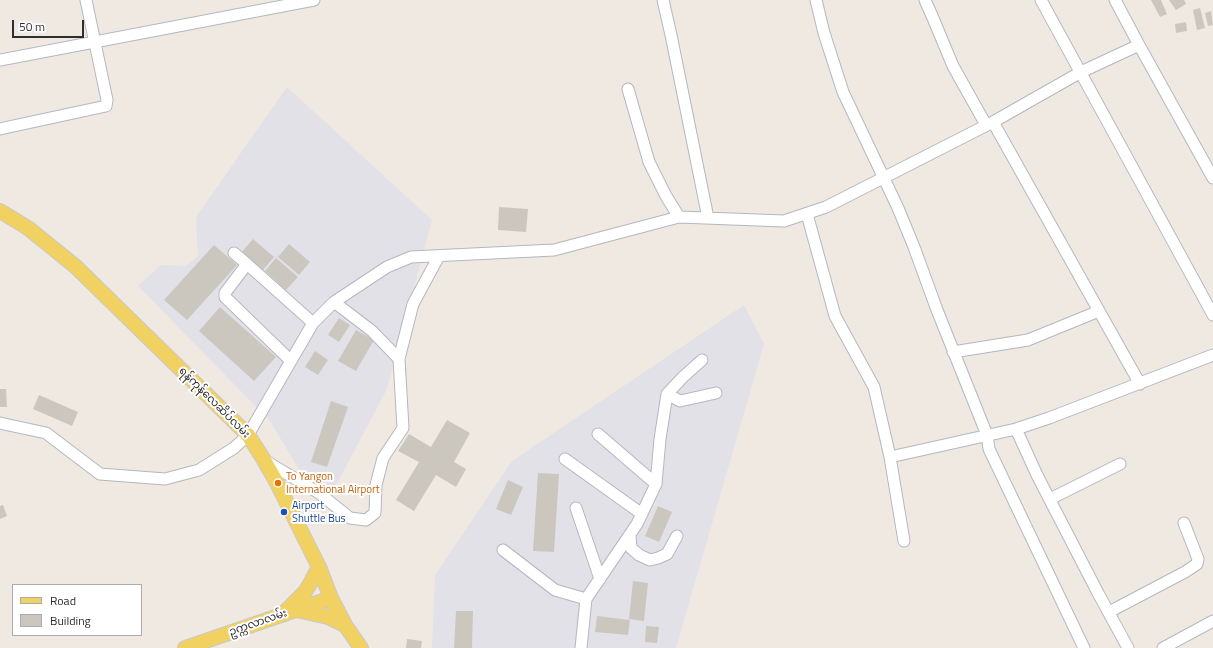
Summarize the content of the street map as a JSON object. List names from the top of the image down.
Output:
{
  "streets": {
    "main road": ["ရန်ကုန်လေဆိပ်လမ်း", "ဥက္ကလာလမ်း"]
  },
  "crossings": [
    ["ရန်ကုန်လေဆိပ်လမ်း", "ဥက္ကလာလမ်း"]
  ],
  "places": ["To Yangon International Airport", "Airport Shuttle Bus"],
  "legend": ["Road", "Building"],
  "scale_bar": "50 m"
}
